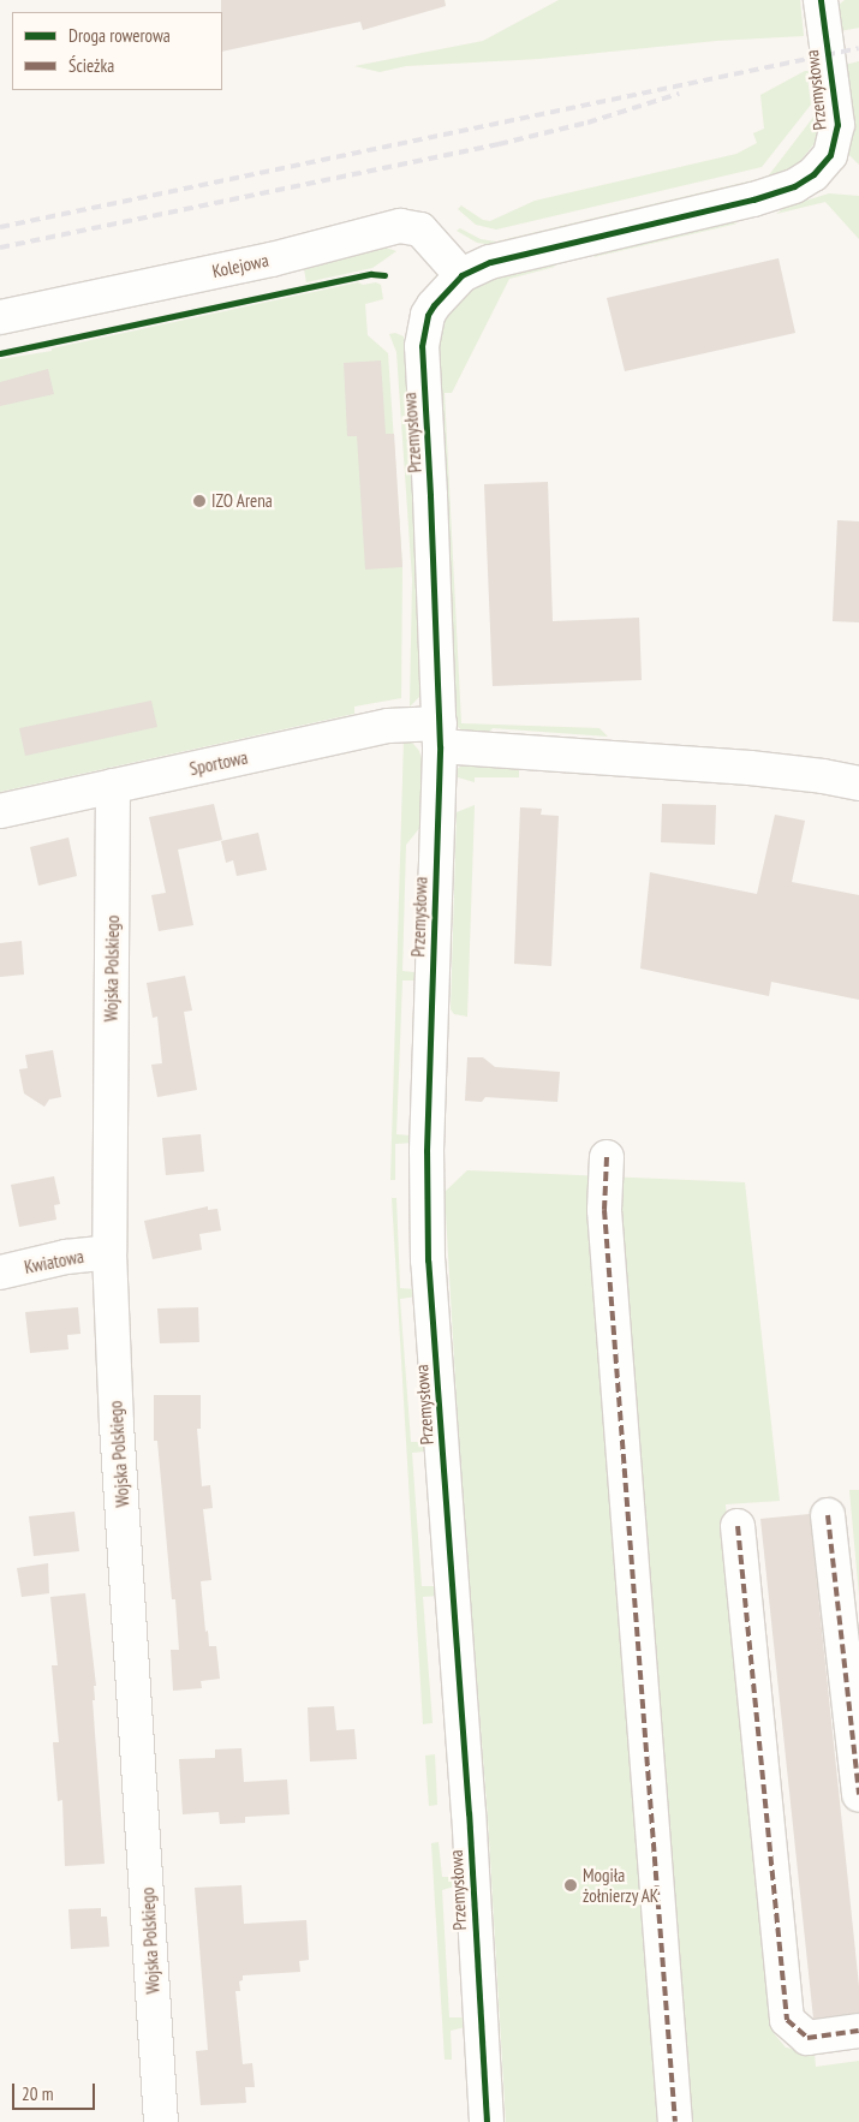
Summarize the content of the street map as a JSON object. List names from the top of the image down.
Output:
{
  "streets": {
    "street": [
      "Przemysłowa",
      "Kolejowa",
      "Sportowa",
      "Wojska Polskiego",
      "Kwiatowa"
    ]
  },
  "crossings": [
    ["Przemysłowa", "Kolejowa"],
    ["Przemysłowa", "Sportowa"],
    ["Sportowa", "Wojska Polskiego"],
    ["Wojska Polskiego", "Kwiatowa"]
  ],
  "places": ["IZO Arena", "Mogiła żołnierzy AK"],
  "legend": ["Droga rowerowa", "Ścieżka"],
  "scale_bar": "20 m"
}
